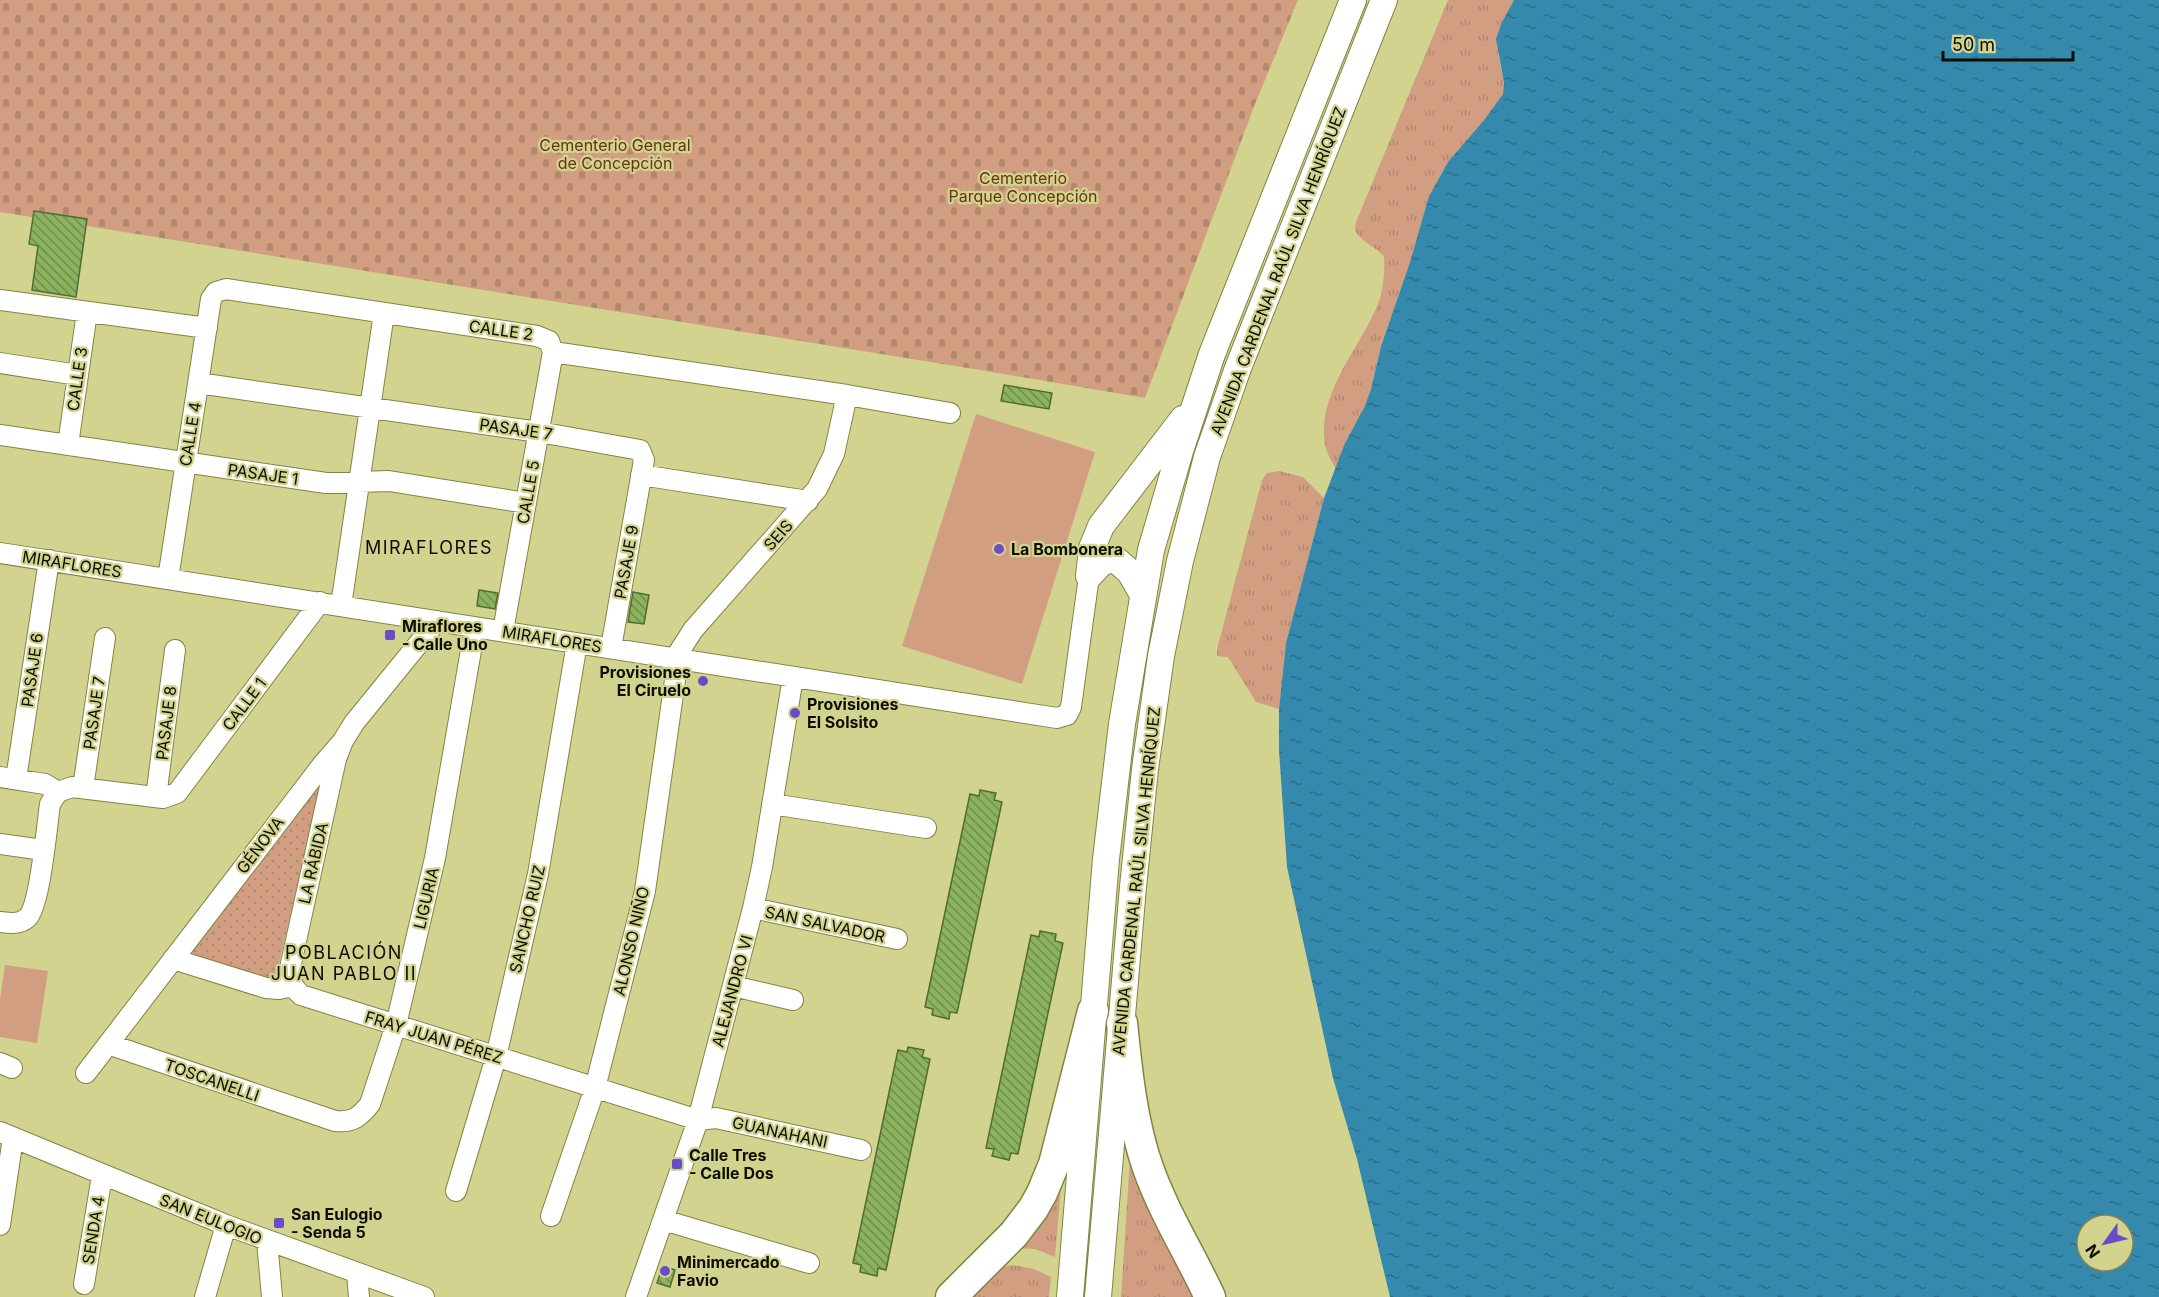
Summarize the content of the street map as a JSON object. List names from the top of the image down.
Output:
{
  "streets": {
    "main road": ["AVENIDA CARDENAL RAÚL SILVA HENRÍQUEZ"],
    "street": [
      "CALLE 2",
      "CALLE 3",
      "PASAJE 7",
      "CALLE 4",
      "PASAJE 1",
      "CALLE 5",
      "SEIS",
      "PASAJE 9",
      "MIRAFLORES",
      "PASAJE 6",
      "CALLE 1",
      "PASAJE 8",
      "GÉNOVA",
      "LA RÁBIDA",
      "LIGURIA",
      "SANCHO RUIZ",
      "SAN SALVADOR",
      "ALONSO NIÑO",
      "ALEJANDRO VI",
      "FRAY JUAN PÉREZ",
      "TOSCANELLI",
      "GUANAHANI",
      "SAN EULOGIO",
      "SENDA 4"
    ]
  },
  "crossings": [
    ["CALLE 2", "CALLE 4"],
    ["CALLE 2", "CALLE 5"],
    ["CALLE 2", "SEIS"],
    ["CALLE 3", "PASAJE 1"],
    ["PASAJE 7", "CALLE 4"],
    ["PASAJE 7", "CALLE 5"],
    ["PASAJE 7", "PASAJE 9"],
    ["CALLE 4", "PASAJE 1"],
    ["CALLE 4", "MIRAFLORES"],
    ["PASAJE 1", "CALLE 5"],
    ["CALLE 5", "MIRAFLORES"],
    ["SEIS", "MIRAFLORES"],
    ["SEIS", "ALONSO NIÑO"],
    ["PASAJE 9", "MIRAFLORES"],
    ["MIRAFLORES", "PASAJE 6"],
    ["MIRAFLORES", "CALLE 1"],
    ["MIRAFLORES", "GÉNOVA"],
    ["MIRAFLORES", "LIGURIA"],
    ["MIRAFLORES", "SANCHO RUIZ"],
    ["MIRAFLORES", "ALONSO NIÑO"],
    ["MIRAFLORES", "ALEJANDRO VI"],
    ["CALLE 1", "PASAJE 8"],
    ["GÉNOVA", "LA RÁBIDA"],
    ["GÉNOVA", "TOSCANELLI"],
    ["LA RÁBIDA", "FRAY JUAN PÉREZ"],
    ["LIGURIA", "FRAY JUAN PÉREZ"],
    ["LIGURIA", "TOSCANELLI"],
    ["SANCHO RUIZ", "FRAY JUAN PÉREZ"],
    ["SAN SALVADOR", "ALEJANDRO VI"],
    ["ALONSO NIÑO", "FRAY JUAN PÉREZ"],
    ["ALEJANDRO VI", "FRAY JUAN PÉREZ"],
    ["ALEJANDRO VI", "GUANAHANI"],
    ["FRAY JUAN PÉREZ", "GUANAHANI"],
    ["SAN EULOGIO", "SENDA 4"]
  ],
  "districts": ["MIRAFLORES", "POBLACIÓN JUAN PABLO II"],
  "parks": ["Cementerio General de Concepción", "Cementerio Parque Concepción"],
  "places": {
    "other": [
      "La Bombonera",
      "Provisiones El Ciruelo",
      "Provisiones El Solsito",
      "Minimercado Favio"
    ],
    "transit": ["Miraflores - Calle Uno", "Calle Tres - Calle Dos", "San Eulogio - Senda 5"]
  },
  "scale_bar": "50 m",
  "north": "bottom left"
}
